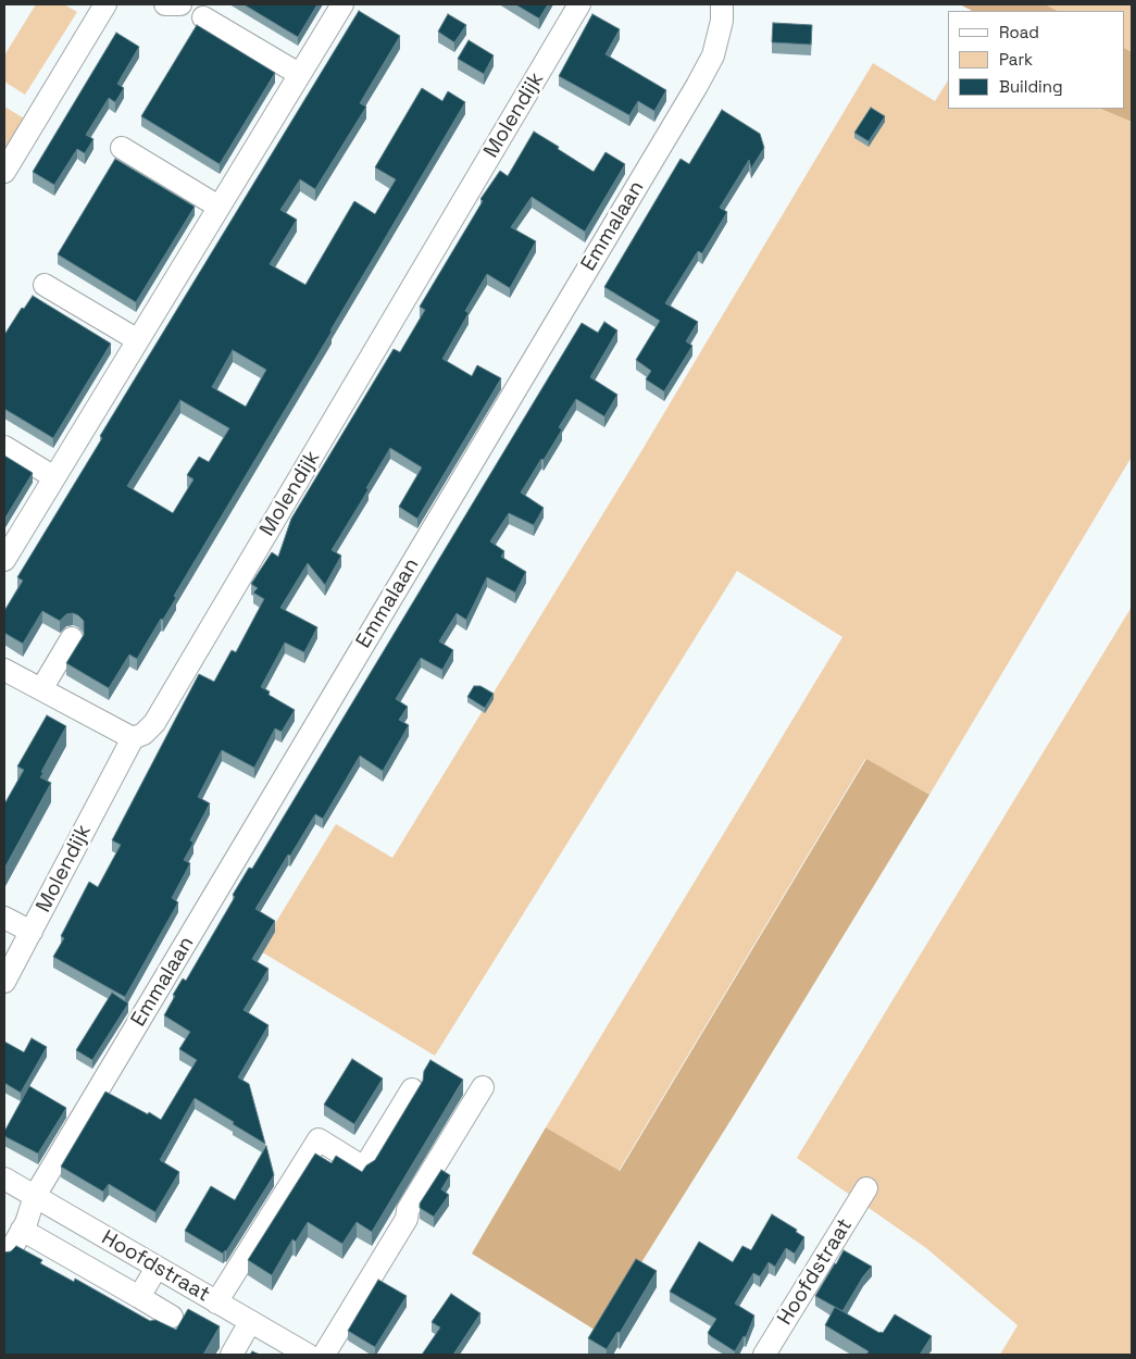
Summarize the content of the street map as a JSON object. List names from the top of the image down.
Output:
{
  "streets": {
    "street": ["Molendijk", "Emmalaan", "Hoofdstraat"]
  },
  "crossings": [
    ["Emmalaan", "Hoofdstraat"]
  ],
  "legend": ["Road", "Park", "Building"]
}
